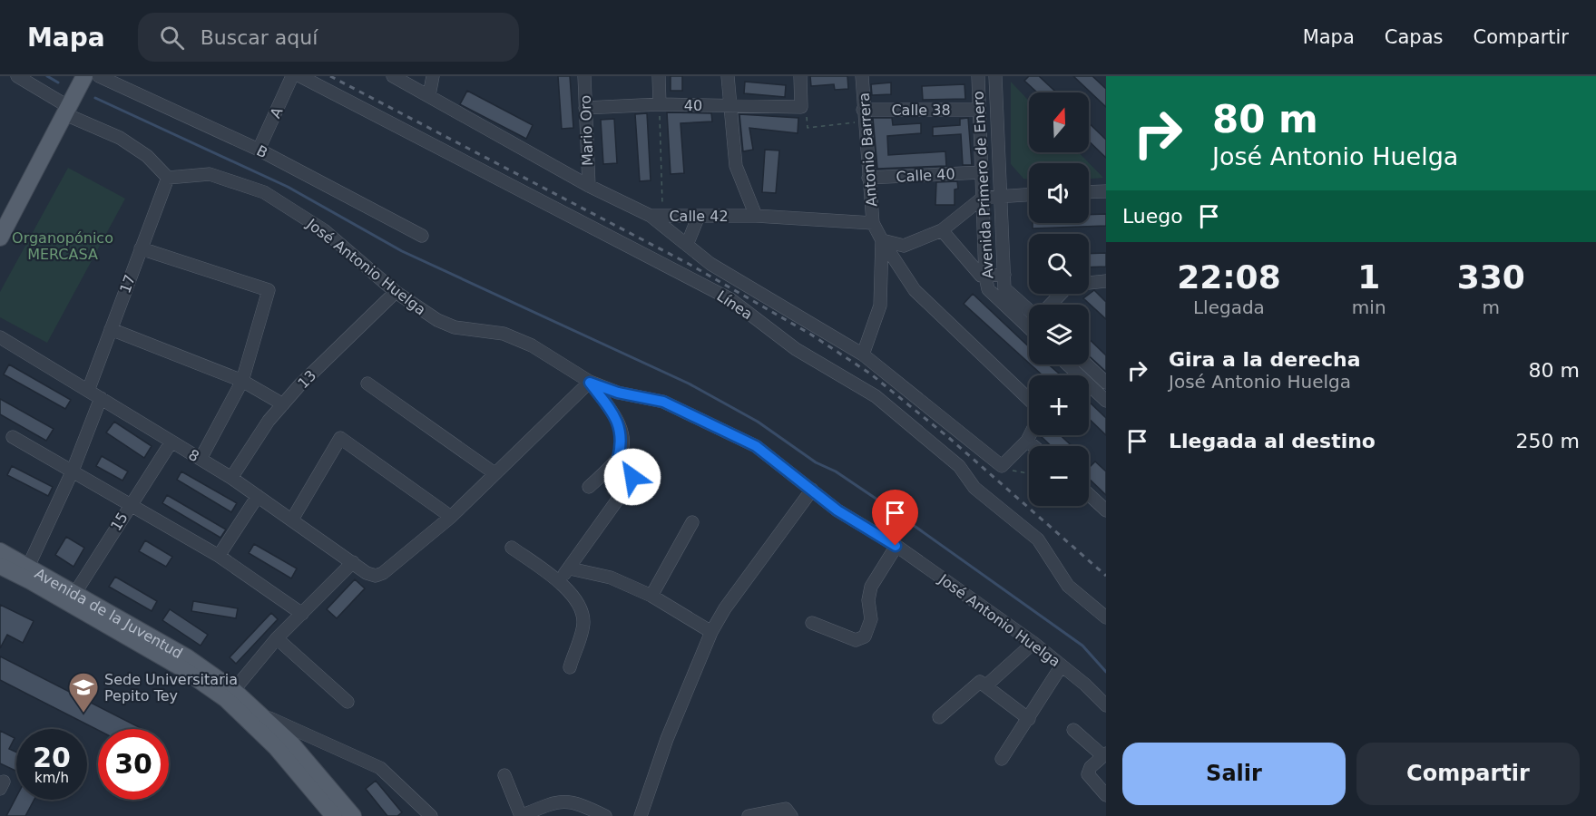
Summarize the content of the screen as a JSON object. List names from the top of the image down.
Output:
{
  "streets": {
    "main road": ["Avenida de la Juventud"],
    "street": [
      "40",
      "Calle 38",
      "A",
      "Mario Oro",
      "Antonio Barrera",
      "B",
      "Calle 40",
      "Avenida Primero de Enero",
      "Calle 42",
      "José Antonio Huelga",
      "17",
      "Línea",
      "13",
      "8",
      "15"
    ]
  },
  "crossings": [
    ["40", "Mario Oro"],
    ["Calle 38", "Antonio Barrera"],
    ["Calle 38", "Avenida Primero de Enero"],
    ["A", "B"],
    ["Mario Oro", "Calle 42"],
    ["Antonio Barrera", "Calle 40"],
    ["Antonio Barrera", "Calle 42"],
    ["Calle 40", "Avenida Primero de Enero"],
    ["Calle 42", "Línea"],
    ["José Antonio Huelga", "17"],
    ["José Antonio Huelga", "13"],
    ["17", "8"],
    ["13", "8"],
    ["8", "15"],
    ["15", "Avenida de la Juventud"]
  ],
  "parks": ["Organopónico MERCASA"],
  "places": {
    "school or university": ["Sede Universitaria Pepito Tey"]
  },
  "north": "top",
  "page": {
    "header": "Mapa",
    "search": "Buscar aquí",
    "nav": ["Mapa", "Capas", "Compartir"],
    "turn": ["80 m", "José Antonio Huelga"],
    "map_buttons": ["+", "−"],
    "then": "Luego",
    "eta": [
      "22:08",
      "Llegada",
      "1",
      "min",
      "330",
      "m"
    ],
    "list": [
      {
        "name": "Gira a la derecha",
        "note": "José Antonio Huelga",
        "value": "80 m"
      },
      {
        "name": "Llegada al destino",
        "value": "250 m"
      }
    ],
    "speed": "20 km/h",
    "limit": "30",
    "buttons": ["Salir", "Compartir"]
  }
}
